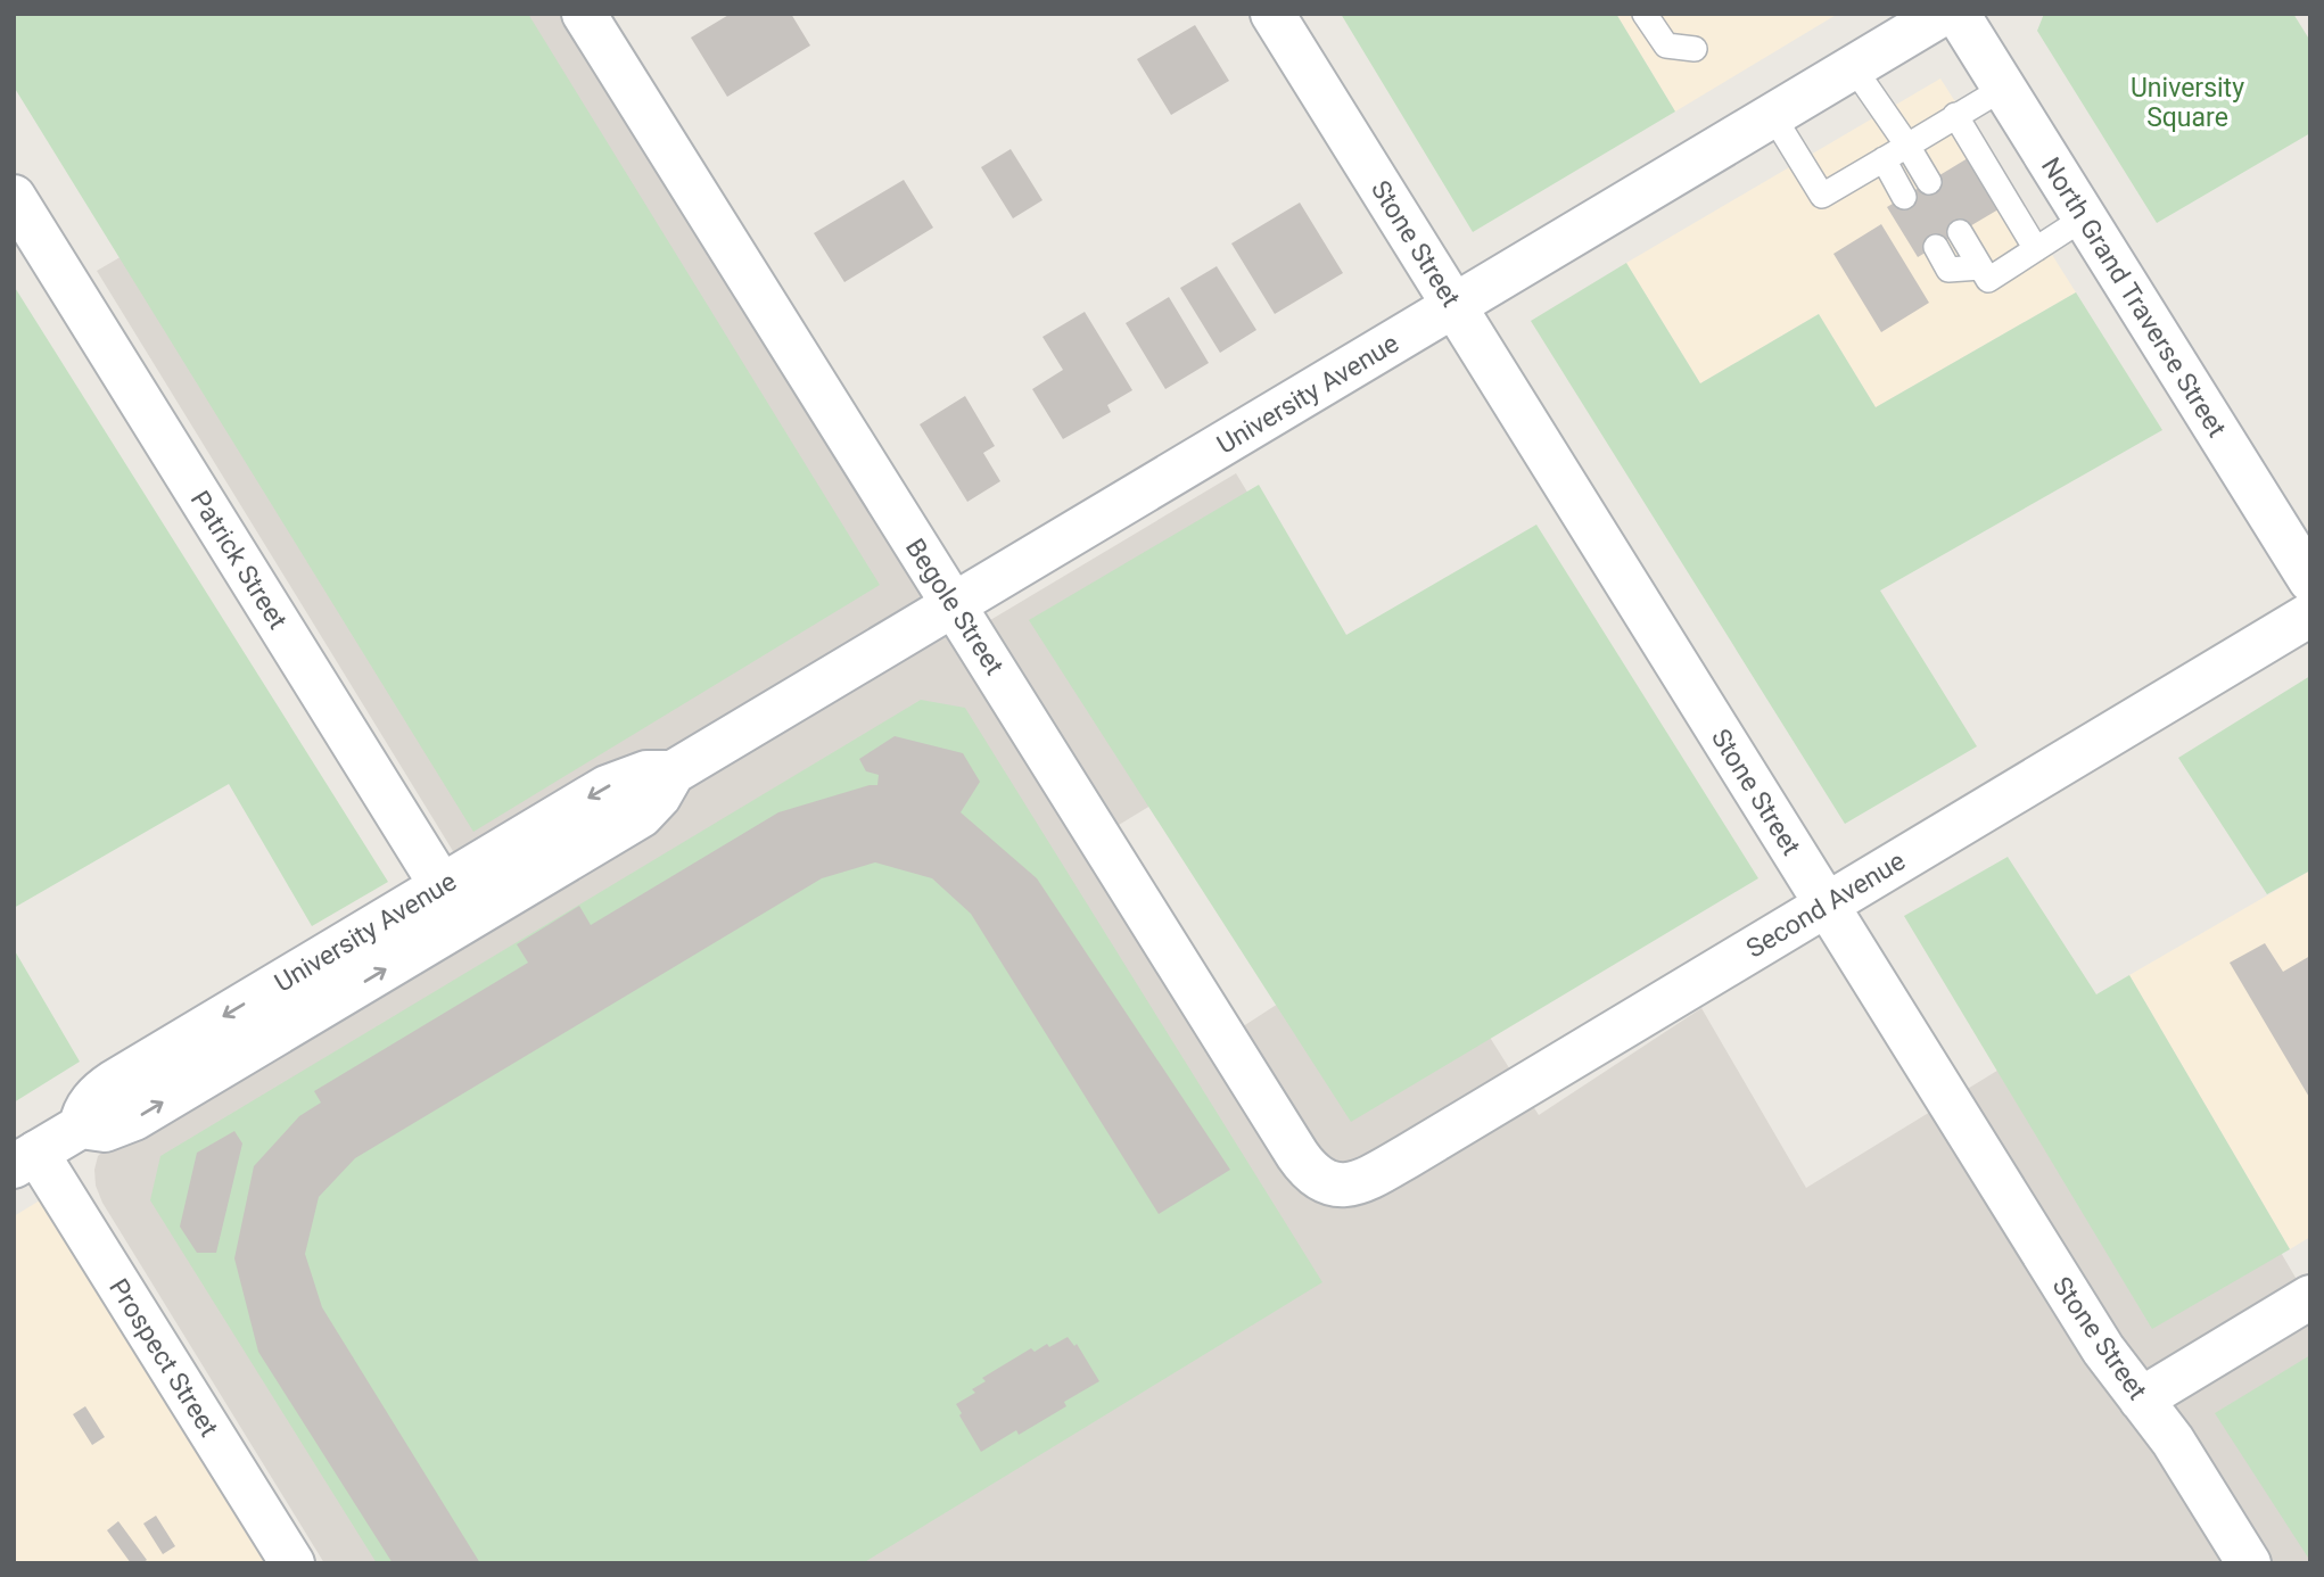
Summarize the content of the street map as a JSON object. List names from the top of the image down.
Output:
{
  "streets": {
    "street": [
      "Stone Street",
      "North Grand Traverse Street",
      "University Avenue",
      "Patrick Street",
      "Begole Street",
      "Second Avenue",
      "Prospect Street"
    ]
  },
  "crossings": [
    ["Stone Street", "University Avenue"],
    ["Stone Street", "Second Avenue"],
    ["University Avenue", "Patrick Street"],
    ["University Avenue", "Begole Street"],
    ["University Avenue", "Prospect Street"],
    ["Begole Street", "Second Avenue"]
  ],
  "parks": ["University Square"]
}
